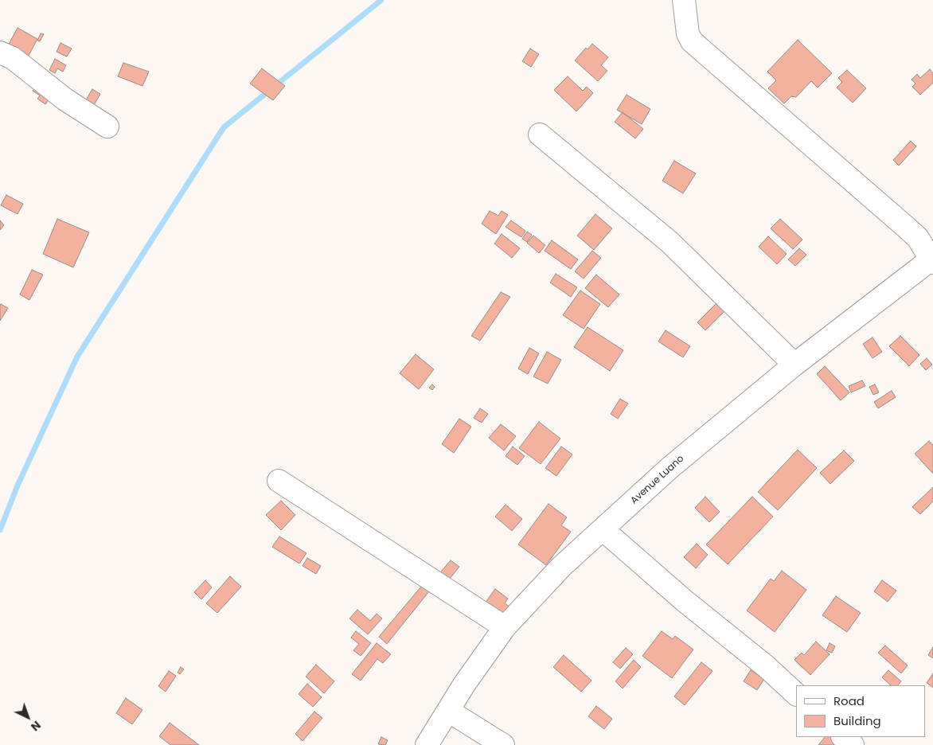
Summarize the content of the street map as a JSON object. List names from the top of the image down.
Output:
{
  "streets": {
    "street": ["Avenue Luano"]
  },
  "legend": ["Road", "Building"],
  "north": "bottom right"
}
